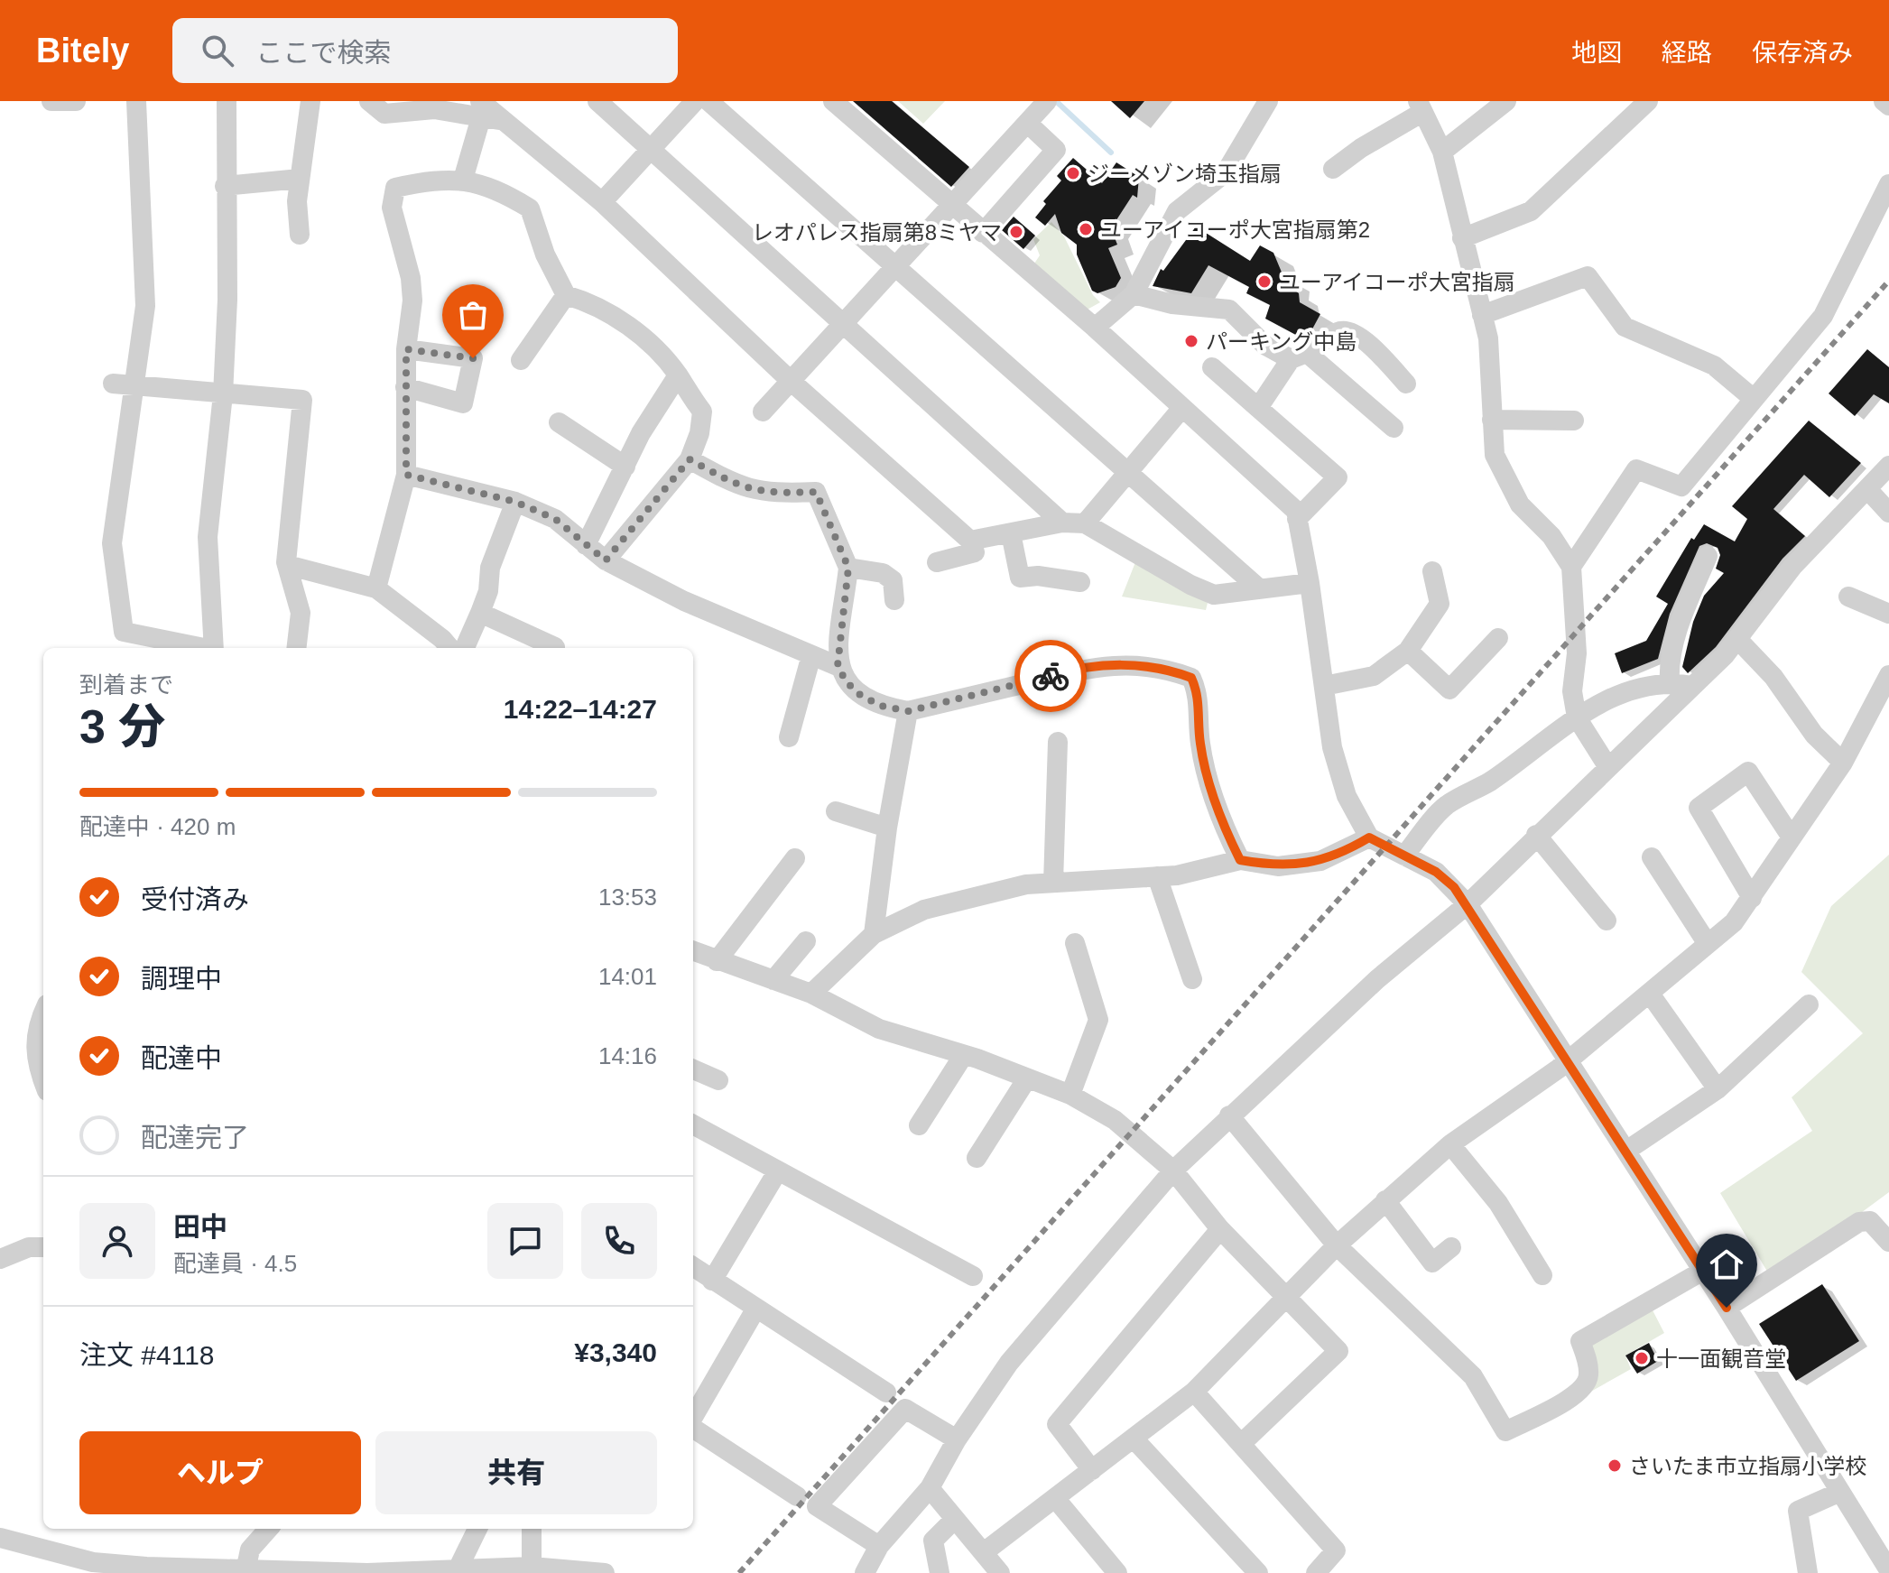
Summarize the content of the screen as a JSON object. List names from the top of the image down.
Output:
{
  "places": [
    "ジーメゾン埼玉指扇",
    "ユーアイコーポ大宮指扇第2",
    "レオパレス指扇第8ミヤマ",
    "ユーアイコーポ大宮指扇",
    "パーキング中島",
    "十一面観音堂",
    "さいたま市立指扇小学校"
  ],
  "page": {
    "header": "Bitely",
    "search": "ここで検索",
    "nav": ["地図", "経路", "保存済み"],
    "heading": ["3 分", "到着まで", "14:22–14:27"],
    "panel": [
      "田中",
      "配達員 · 4.5",
      "注文 #4118",
      "¥3,340"
    ],
    "bar": "配達中 · 420 m",
    "list": [
      ["受付済み", "13:53"],
      ["調理中", "14:01"],
      ["配達中", "14:16"],
      "配達完了"
    ],
    "buttons": ["ヘルプ", "共有"]
  }
}
